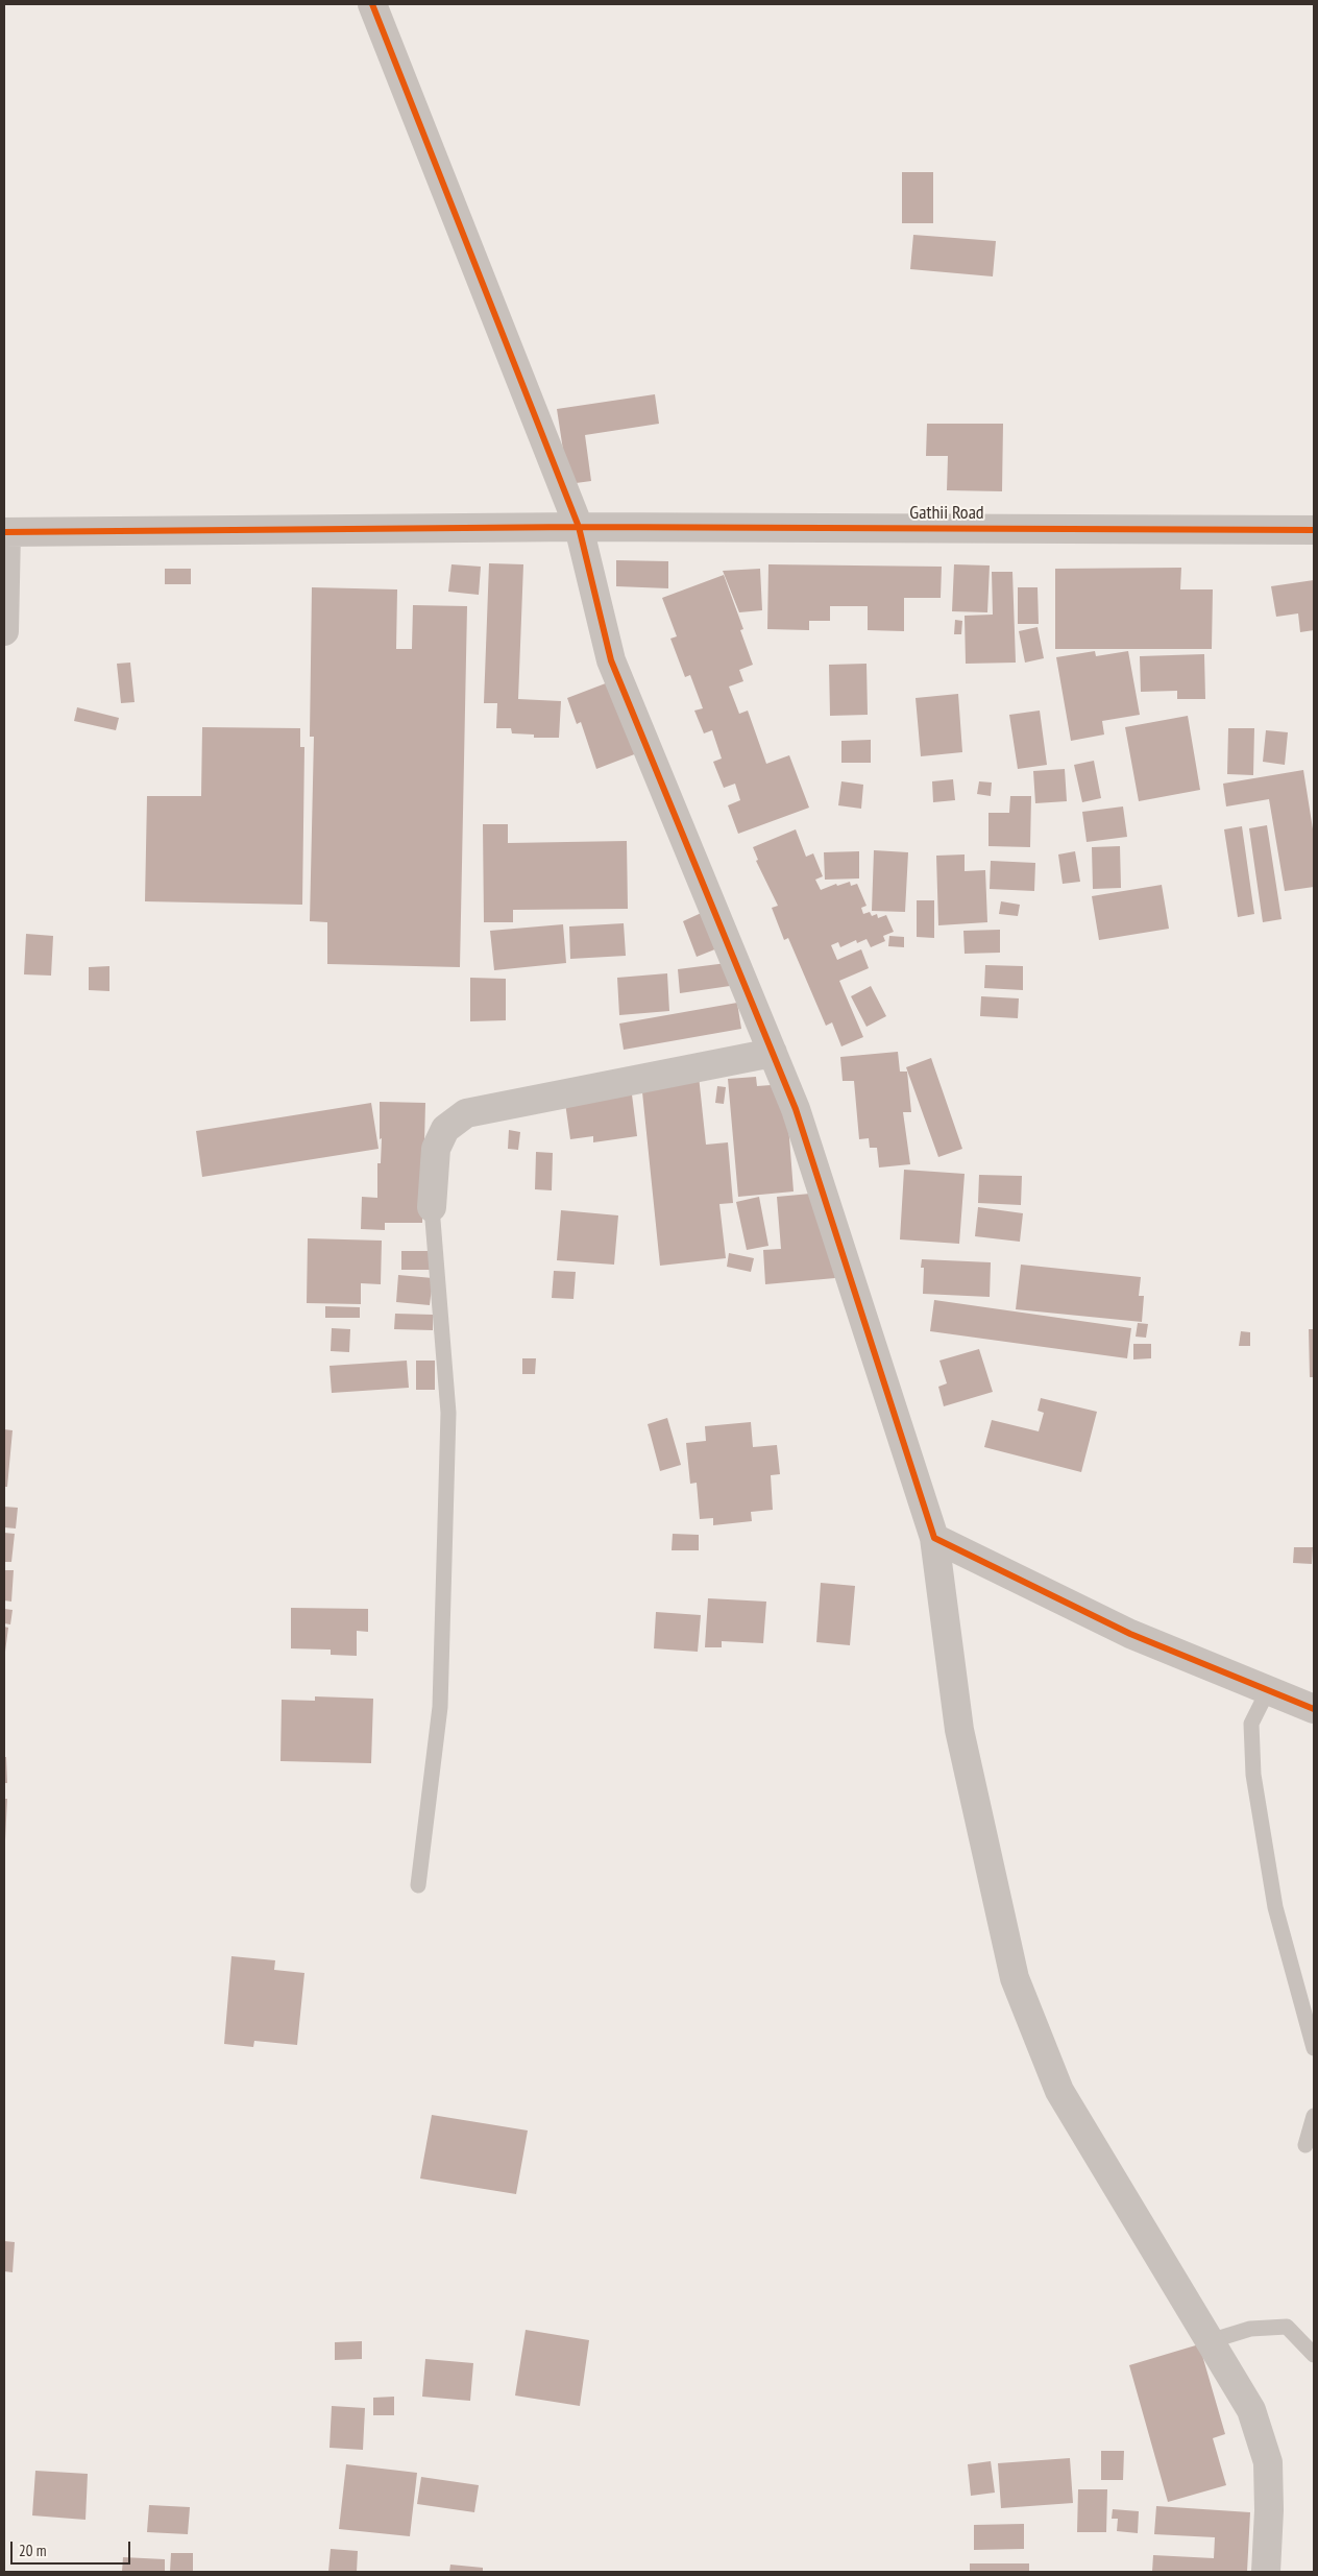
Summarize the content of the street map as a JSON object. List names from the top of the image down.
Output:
{
  "streets": {
    "street": ["Gathii Road"]
  },
  "scale_bar": "20 m"
}
